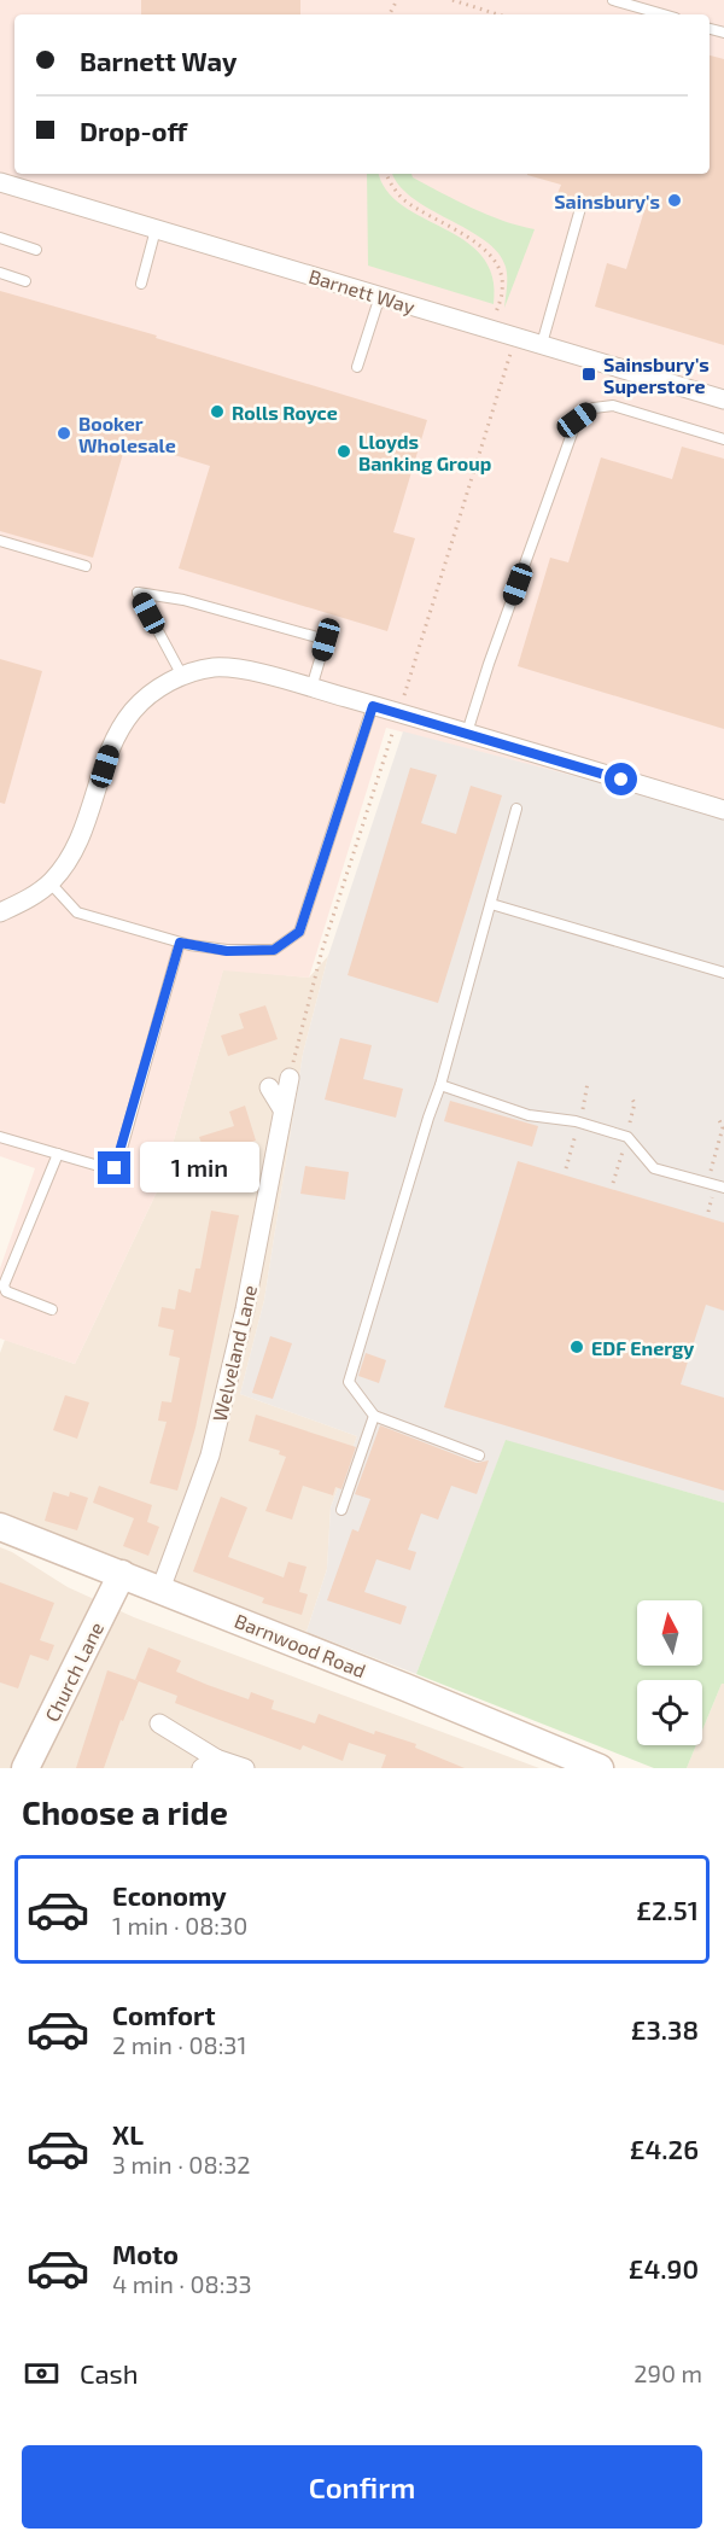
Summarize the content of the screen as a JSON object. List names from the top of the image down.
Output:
{
  "streets": {
    "street": [
      "Barnett Way",
      "Welveland Lane",
      "Barnwood Road",
      "Church Lane"
    ]
  },
  "crossings": [
    ["Welveland Lane", "Barnwood Road"],
    ["Barnwood Road", "Church Lane"]
  ],
  "places": {
    "other": [
      "Sainsbury's",
      "Rolls Royce",
      "Booker Wholesale",
      "Lloyds Banking Group",
      "EDF Energy"
    ],
    "transit": ["Sainsbury's Superstore"]
  },
  "north": "top",
  "page": {
    "banner": ["Barnett Way", "Drop-off"],
    "bubble": "1 min",
    "heading": "Choose a ride",
    "list": [
      {
        "name": "Economy",
        "note": "1 min · 08:30",
        "value": "£2.51"
      },
      {
        "name": "Comfort",
        "note": "2 min · 08:31",
        "value": "£3.38"
      },
      {
        "name": "XL",
        "note": "3 min · 08:32",
        "value": "£4.26"
      },
      {
        "name": "Moto",
        "note": "4 min · 08:33",
        "value": "£4.90"
      }
    ],
    "pay": ["Cash", "290 m"],
    "buttons": "Confirm"
  }
}
